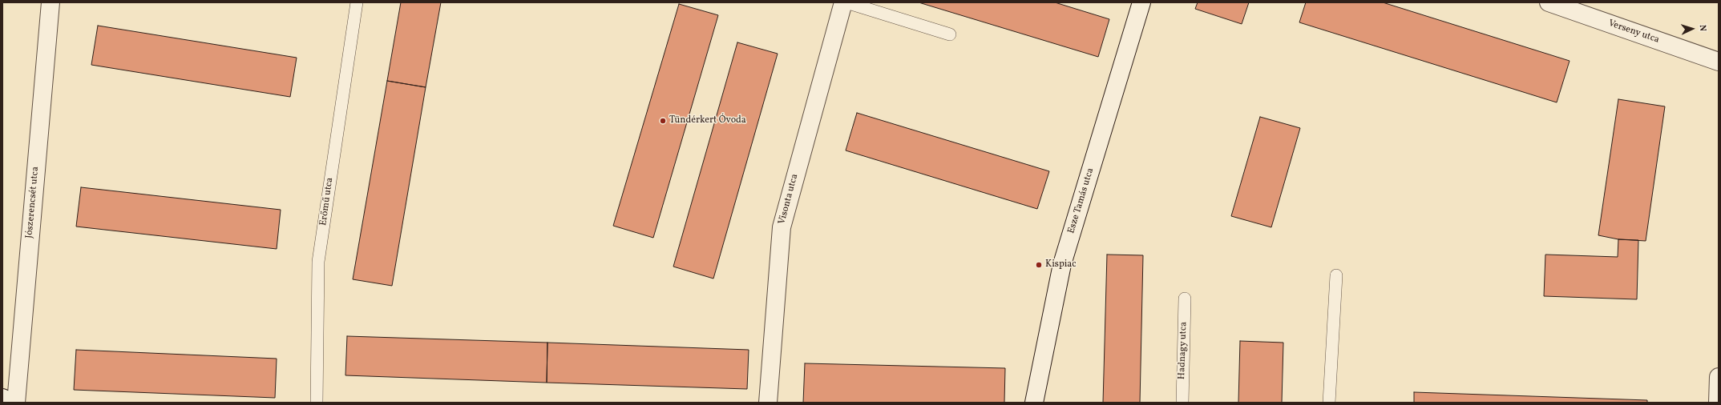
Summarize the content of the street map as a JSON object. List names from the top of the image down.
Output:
{
  "streets": {
    "street": [
      "Verseny utca",
      "Visonta utca",
      "Esze Tamás utca",
      "Jószerencsét utca"
    ],
    "lane": ["Erőmű utca", "Hadnagy utca"]
  },
  "places": ["Tündérkert Óvoda", "Kispiac"],
  "north": "right"
}
